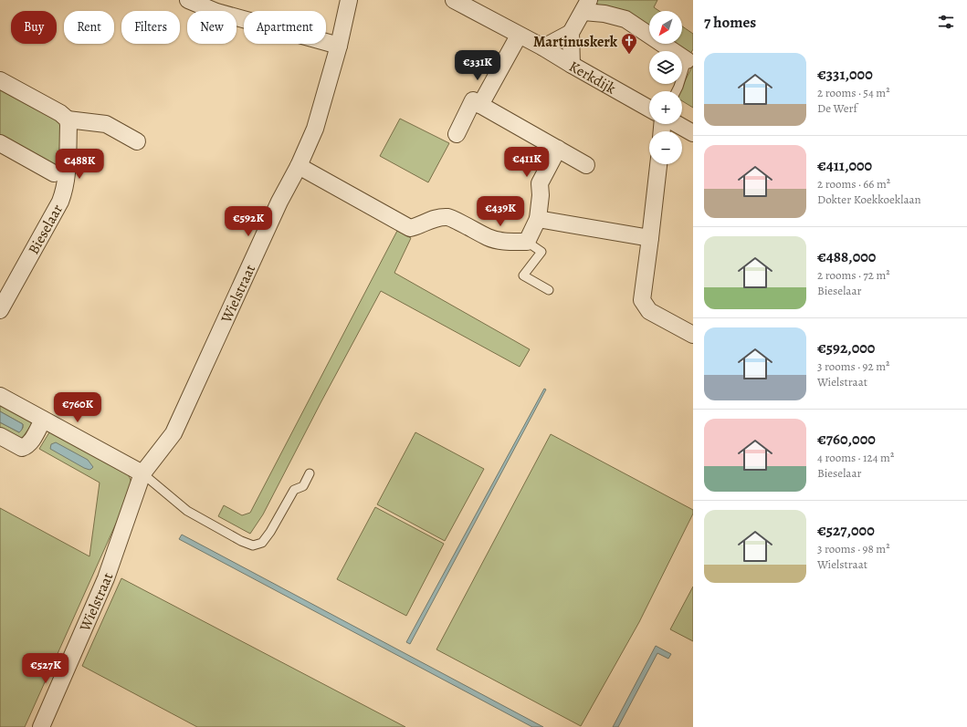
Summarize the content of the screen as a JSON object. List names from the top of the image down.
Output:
{
  "streets": {
    "street": ["Kerkdijk", "Bieselaar", "Wielstraat"]
  },
  "places": {
    "church": ["Martinuskerk"]
  },
  "north": "bottom left",
  "page": {
    "heading": "7 homes",
    "map_buttons": ["+", "−"],
    "chip": [
      "Buy",
      "Rent",
      "Filters",
      "New",
      "Apartment"
    ],
    "list": [
      {
        "name": "€331,000",
        "note": "2 rooms · 54 m² · De Werf"
      },
      {
        "name": "€411,000",
        "note": "2 rooms · 66 m² · Dokter Koekkoeklaan"
      },
      {
        "name": "€488,000",
        "note": "2 rooms · 72 m² · Bieselaar"
      },
      {
        "name": "€592,000",
        "note": "3 rooms · 92 m² · Wielstraat"
      },
      {
        "name": "€760,000",
        "note": "4 rooms · 124 m² · Bieselaar"
      },
      {
        "name": "€527,000",
        "note": "3 rooms · 98 m² · Wielstraat"
      }
    ],
    "price": [
      "€331K",
      "€411K",
      "€488K",
      "€439K",
      "€592K",
      "€760K",
      "€527K"
    ]
  }
}
